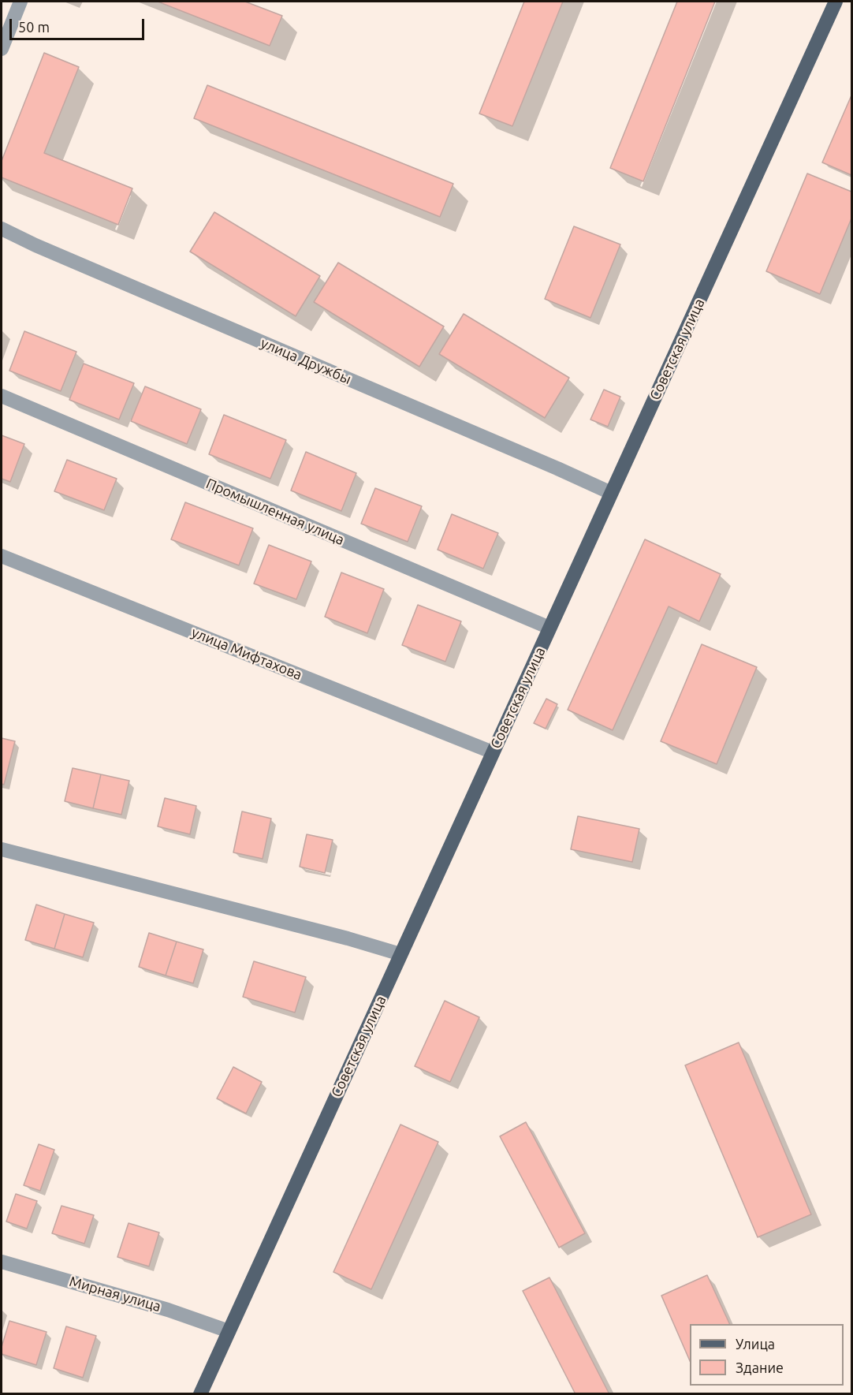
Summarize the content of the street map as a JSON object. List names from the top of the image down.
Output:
{
  "streets": {
    "main road": ["Советская улица"],
    "street": [
      "улица Дружбы",
      "Промышленная улица",
      "улица Мифтахова",
      "Мирная улица"
    ]
  },
  "crossings": [
    ["Советская улица", "улица Дружбы"],
    ["Советская улица", "Промышленная улица"],
    ["Советская улица", "улица Мифтахова"],
    ["Советская улица", "Мирная улица"]
  ],
  "legend": ["Улица", "Здание"],
  "scale_bar": "50 m"
}
